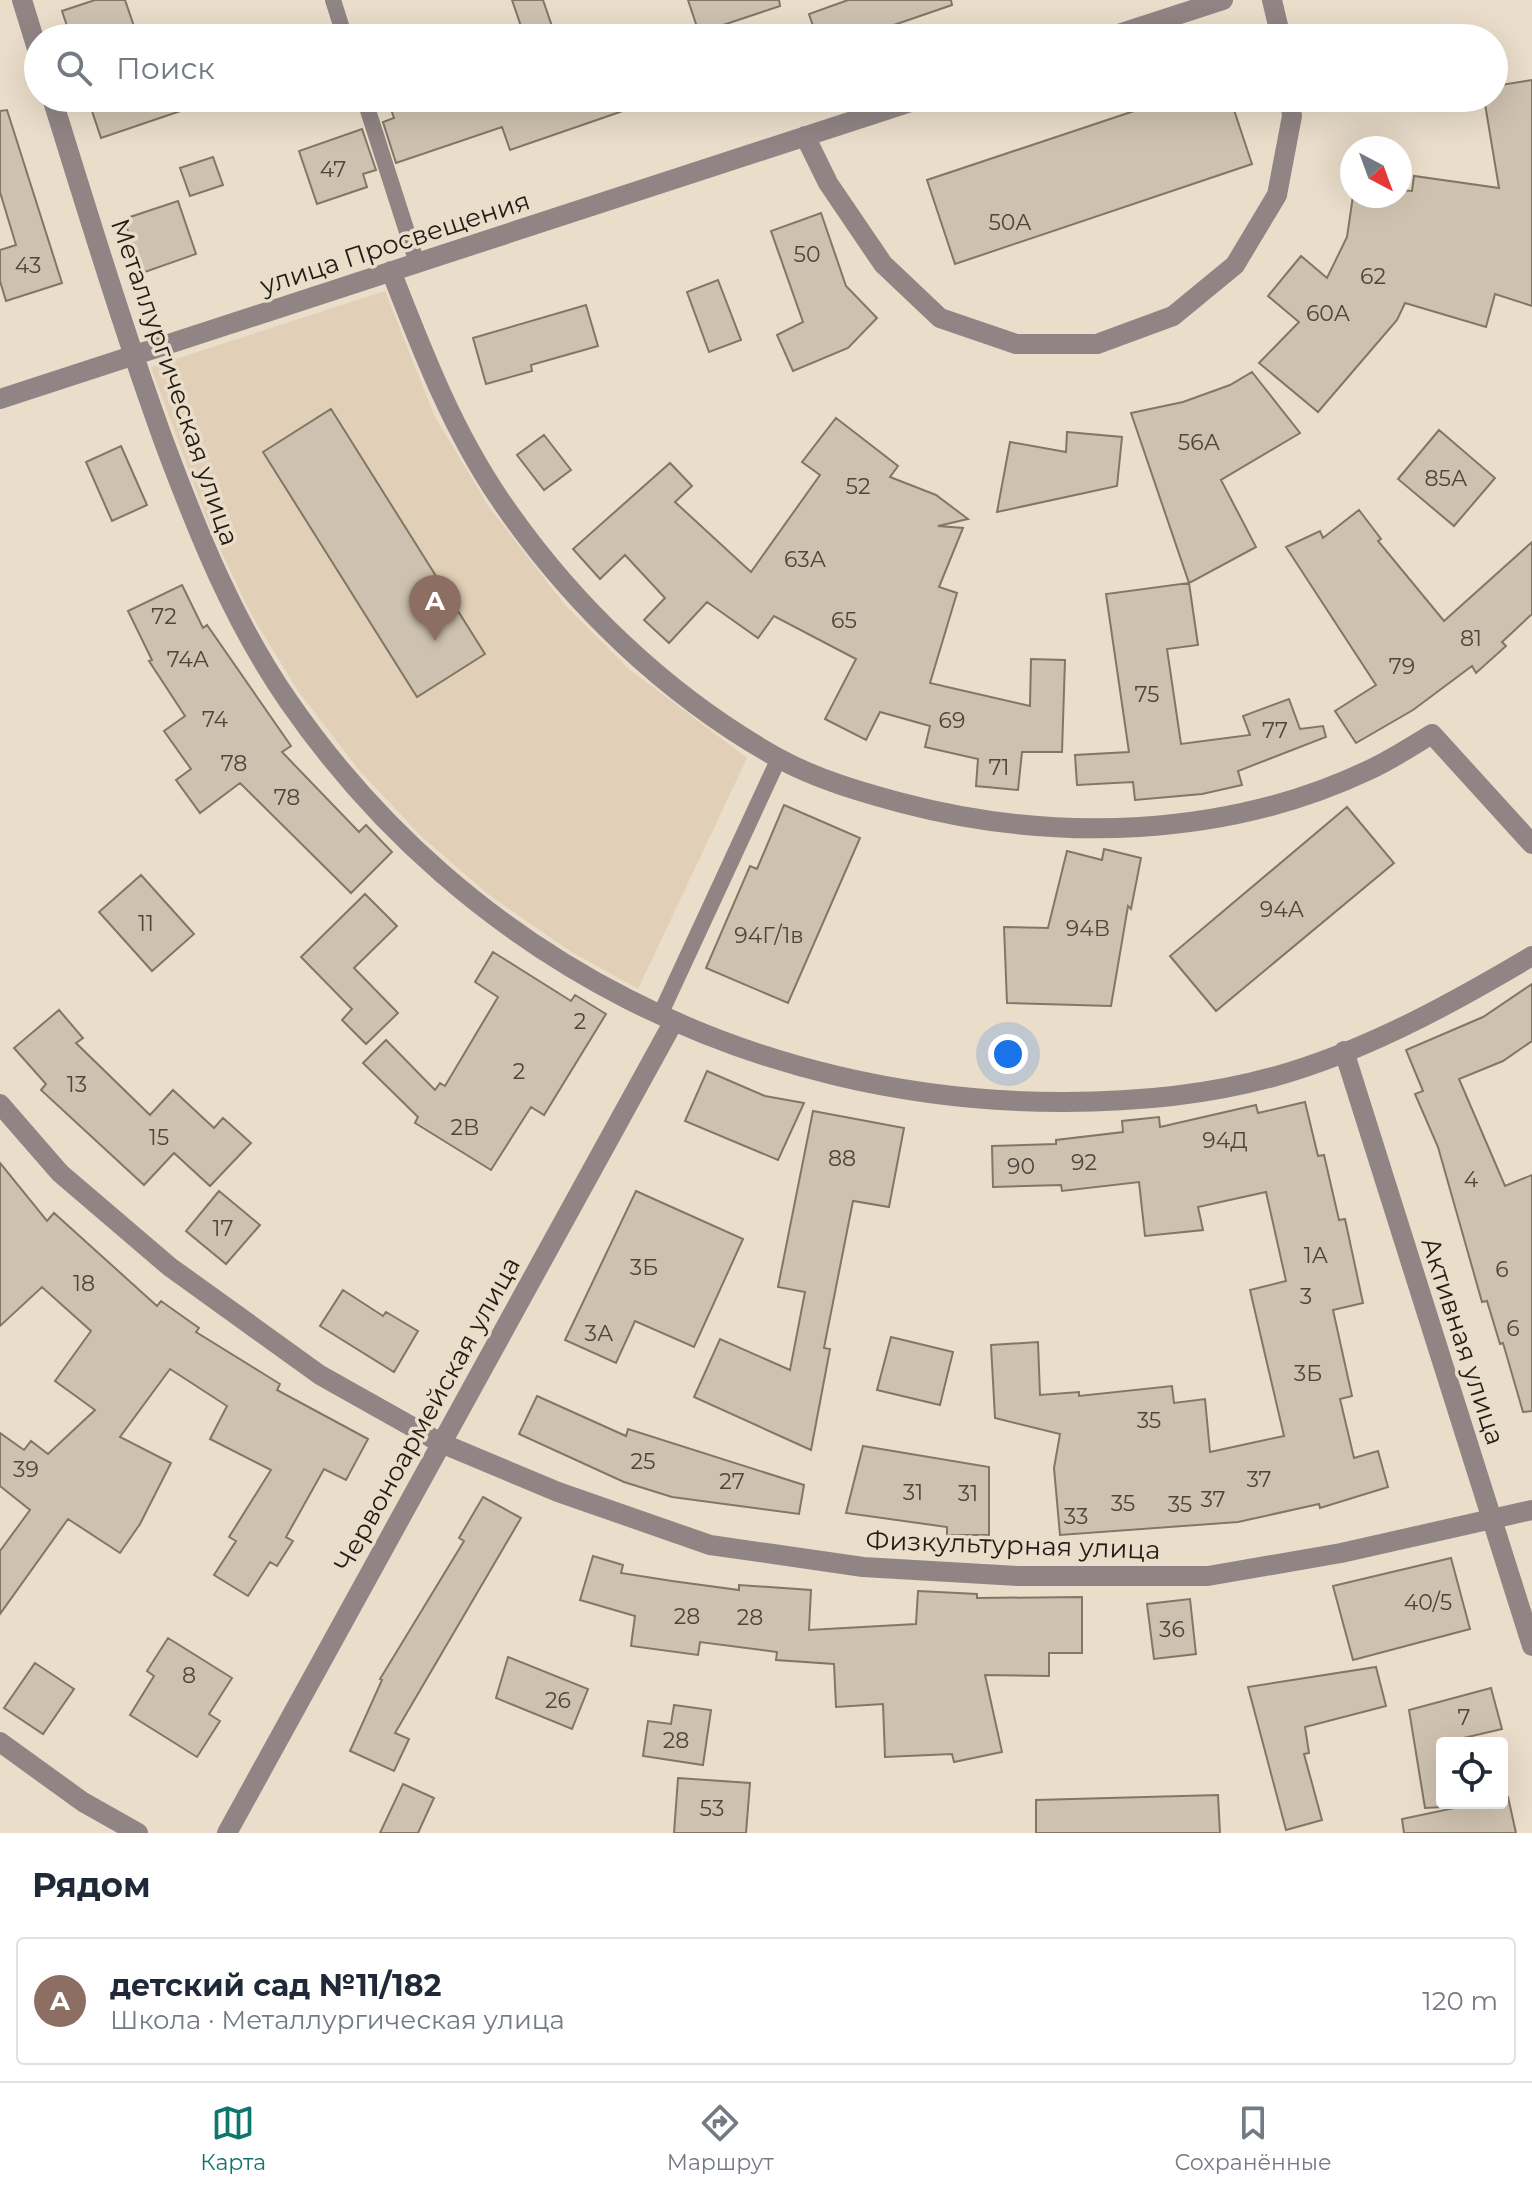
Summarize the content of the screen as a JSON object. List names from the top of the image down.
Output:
{
  "streets": {
    "street": [
      "улица Просвещения",
      "Металлургическая улица",
      "Активная улица",
      "Червоноармейская улица",
      "Физкультурная улица"
    ]
  },
  "crossings": [
    ["улица Просвещения", "Металлургическая улица"],
    ["Металлургическая улица", "Активная улица"],
    ["Металлургическая улица", "Червоноармейская улица"],
    ["Активная улица", "Физкультурная улица"],
    ["Червоноармейская улица", "Физкультурная улица"]
  ],
  "house_numbers": [
    "47",
    "50А",
    "50",
    "43",
    "62",
    "60А",
    "56А",
    "85А",
    "52",
    "63А",
    "72",
    "65",
    "81",
    "74А",
    "79",
    "75",
    "74",
    "69",
    "77",
    "78",
    "71",
    "78",
    "94А",
    "11",
    "94В",
    "94Г/1в",
    "2",
    "2",
    "13",
    "2В",
    "15",
    "94Д",
    "88",
    "92",
    "90",
    "4",
    "17",
    "1А",
    "3Б",
    "6",
    "18",
    "3",
    "6",
    "3А",
    "3Б",
    "35",
    "25",
    "39",
    "37",
    "27",
    "31",
    "31",
    "37",
    "35",
    "35",
    "33",
    "40/5",
    "28",
    "28",
    "36",
    "8",
    "26",
    "7",
    "28",
    "53"
  ],
  "north": "bottom right",
  "page": {
    "search": "Поиск",
    "pins": "A",
    "heading": "Рядом",
    "list": [
      {
        "mark": "A",
        "name": "детский сад №11/182",
        "note": "Школа · Металлургическая улица",
        "value": "120 m"
      }
    ],
    "nav": ["Карта", "Маршрут", "Сохранённые"]
  }
}
